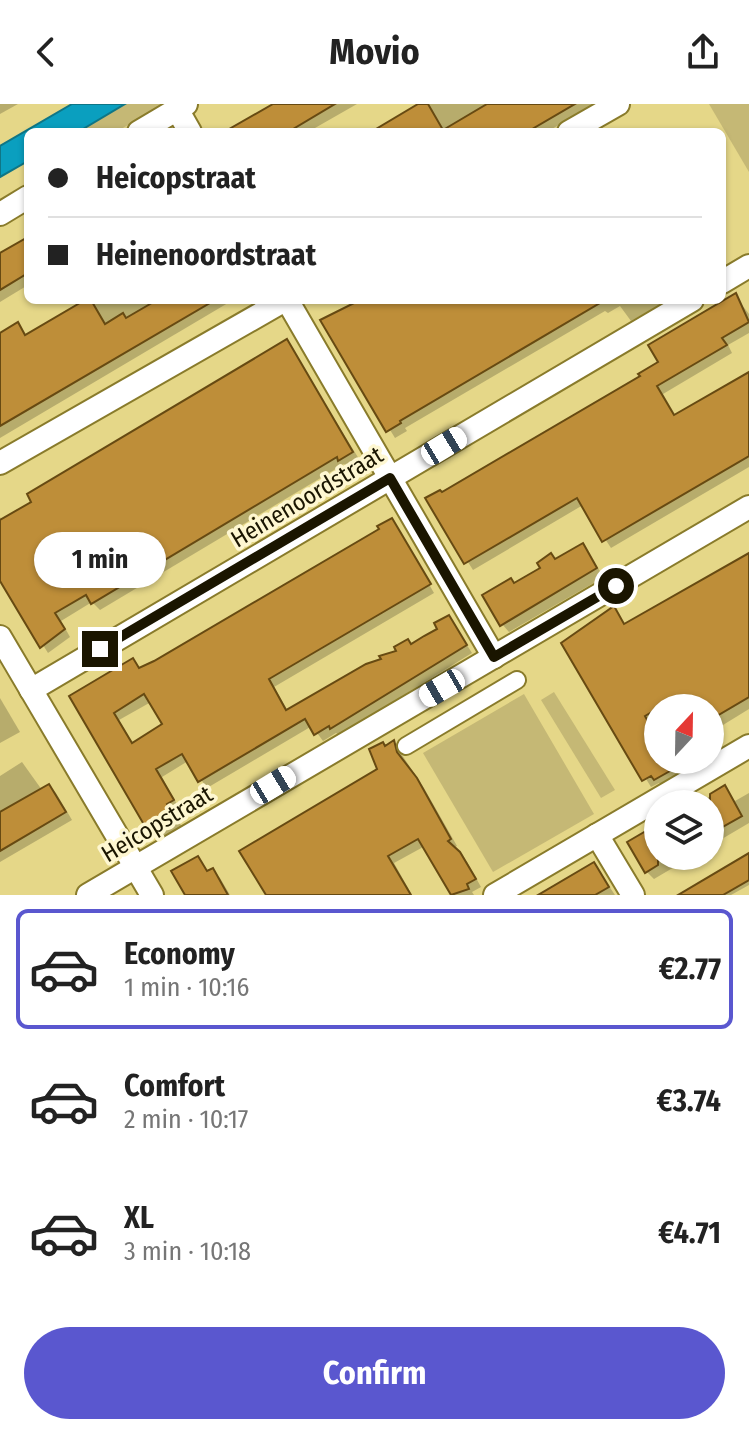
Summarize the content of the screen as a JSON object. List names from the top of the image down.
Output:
{
  "streets": {
    "street": ["Heinenoordstraat", "Heicopstraat"]
  },
  "north": "top",
  "page": {
    "header": "Movio",
    "banner": ["Heicopstraat", "Heinenoordstraat"],
    "bubble": "1 min",
    "list": [
      {
        "name": "Economy",
        "note": "1 min · 10:16",
        "value": "€2.77"
      },
      {
        "name": "Comfort",
        "note": "2 min · 10:17",
        "value": "€3.74"
      },
      {
        "name": "XL",
        "note": "3 min · 10:18",
        "value": "€4.71"
      }
    ],
    "buttons": "Confirm"
  }
}
